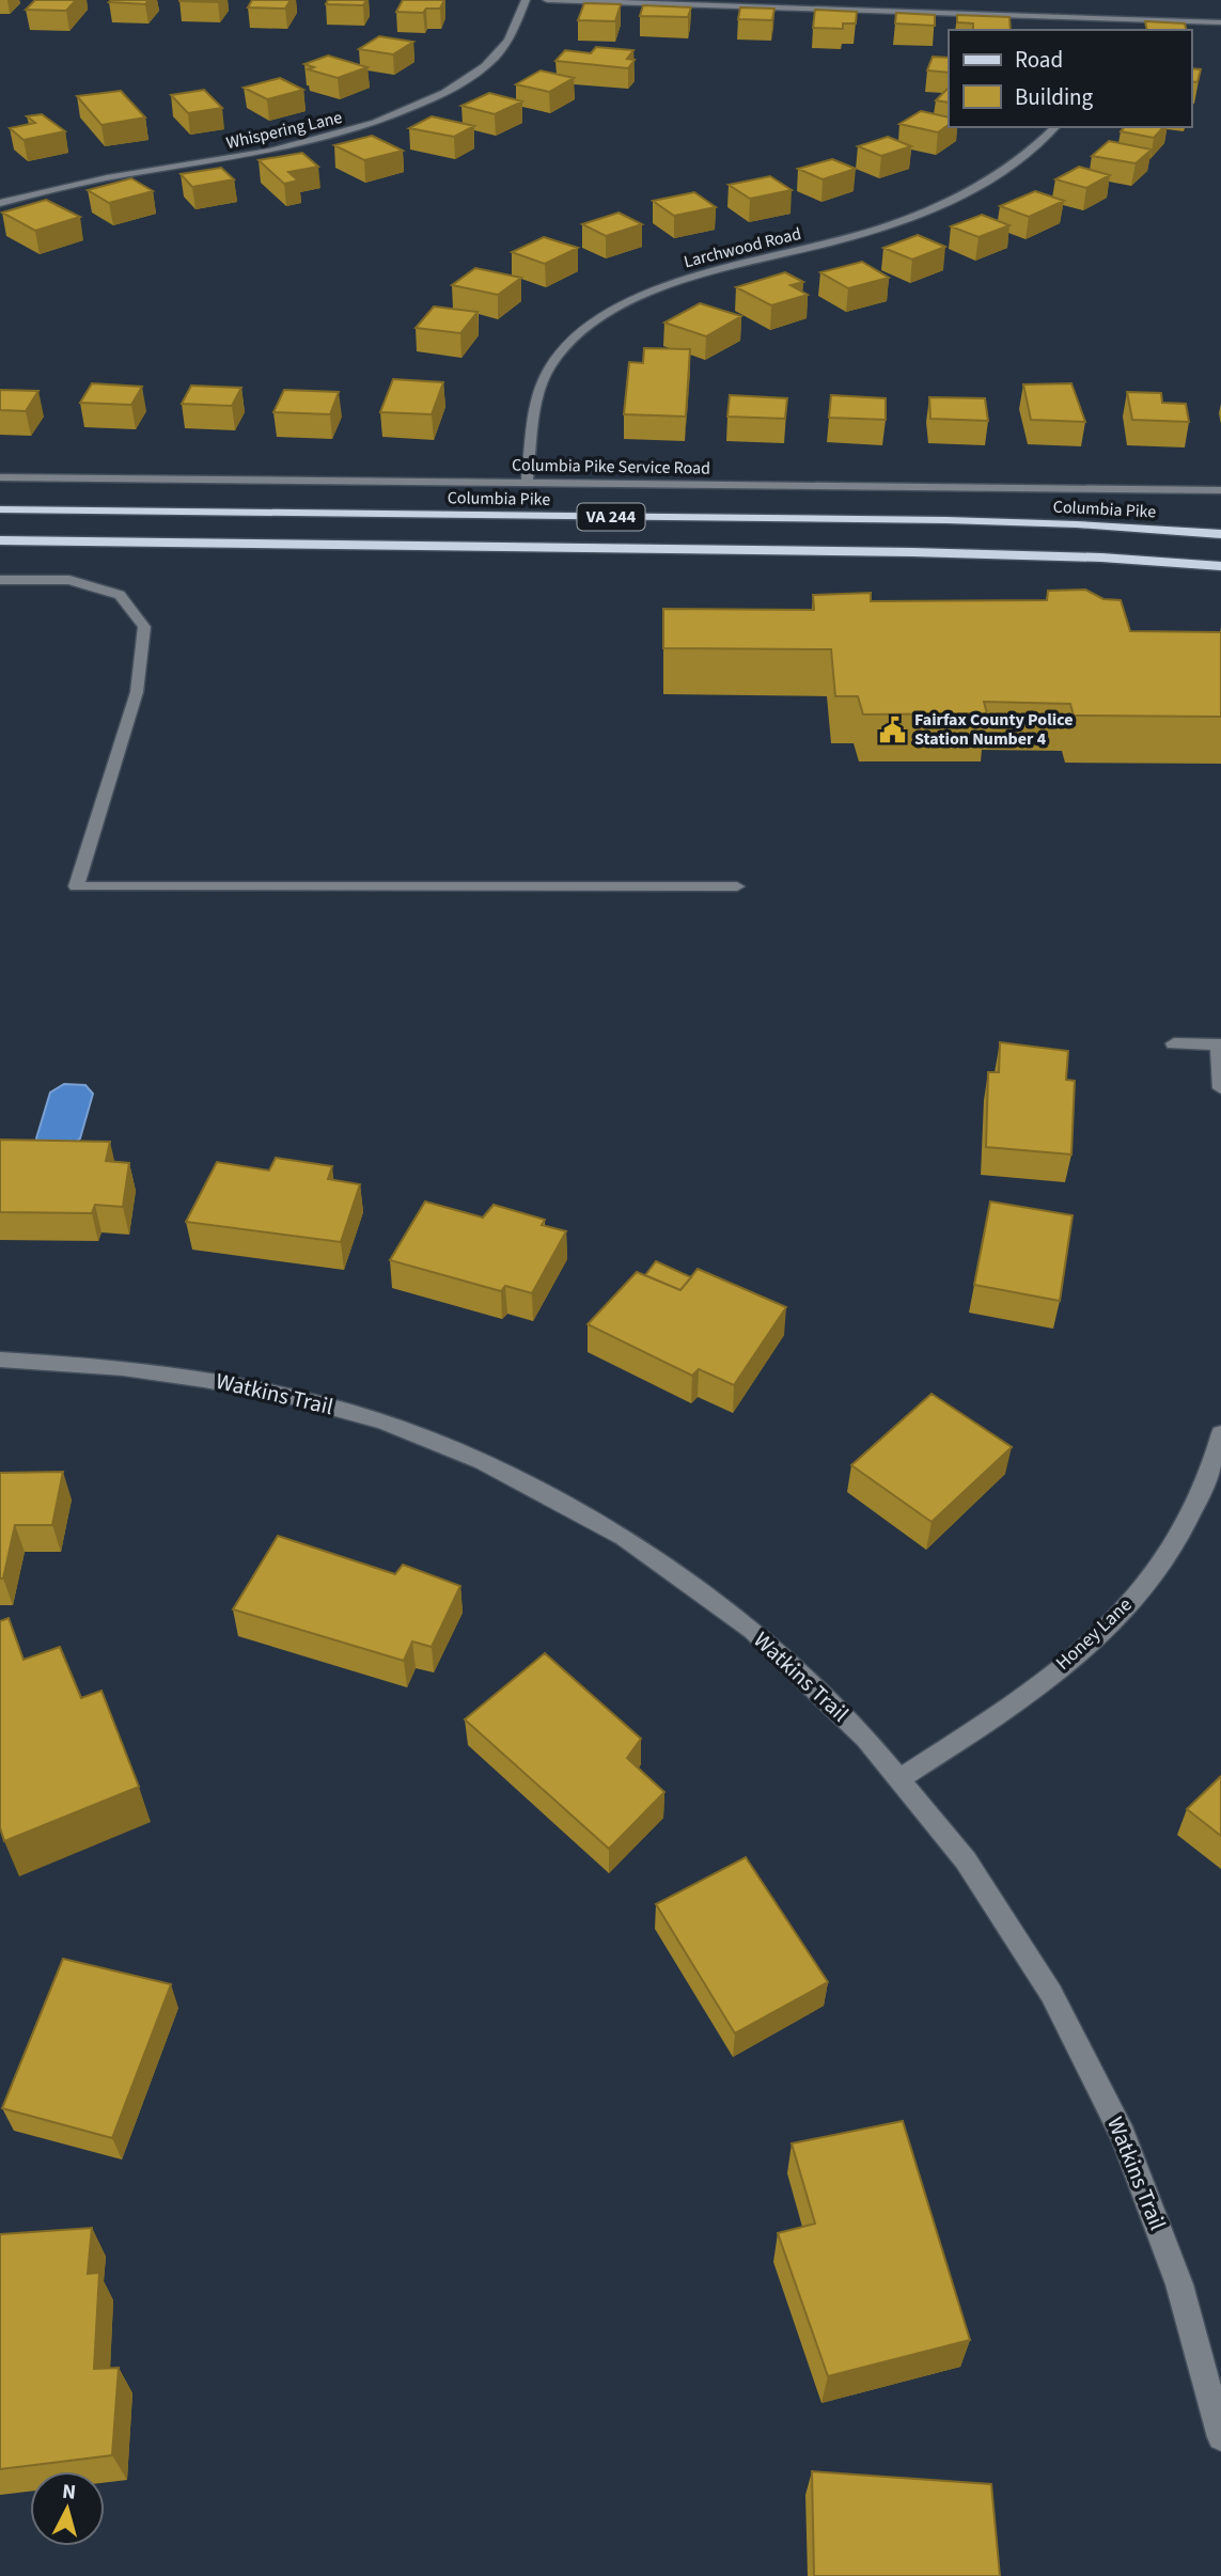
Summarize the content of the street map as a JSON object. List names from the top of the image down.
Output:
{
  "streets": {
    "main road": ["Columbia Pike", "VA 244"],
    "street": [
      "Whispering Lane",
      "Larchwood Road",
      "Columbia Pike Service Road",
      "Watkins Trail",
      "Honey Lane"
    ]
  },
  "crossings": [
    ["Larchwood Road", "Columbia Pike Service Road"],
    ["Watkins Trail", "Honey Lane"]
  ],
  "places": {
    "public building": ["Fairfax County Police Station Number 4"]
  },
  "legend": ["Road", "Building"],
  "north": "top"
}
